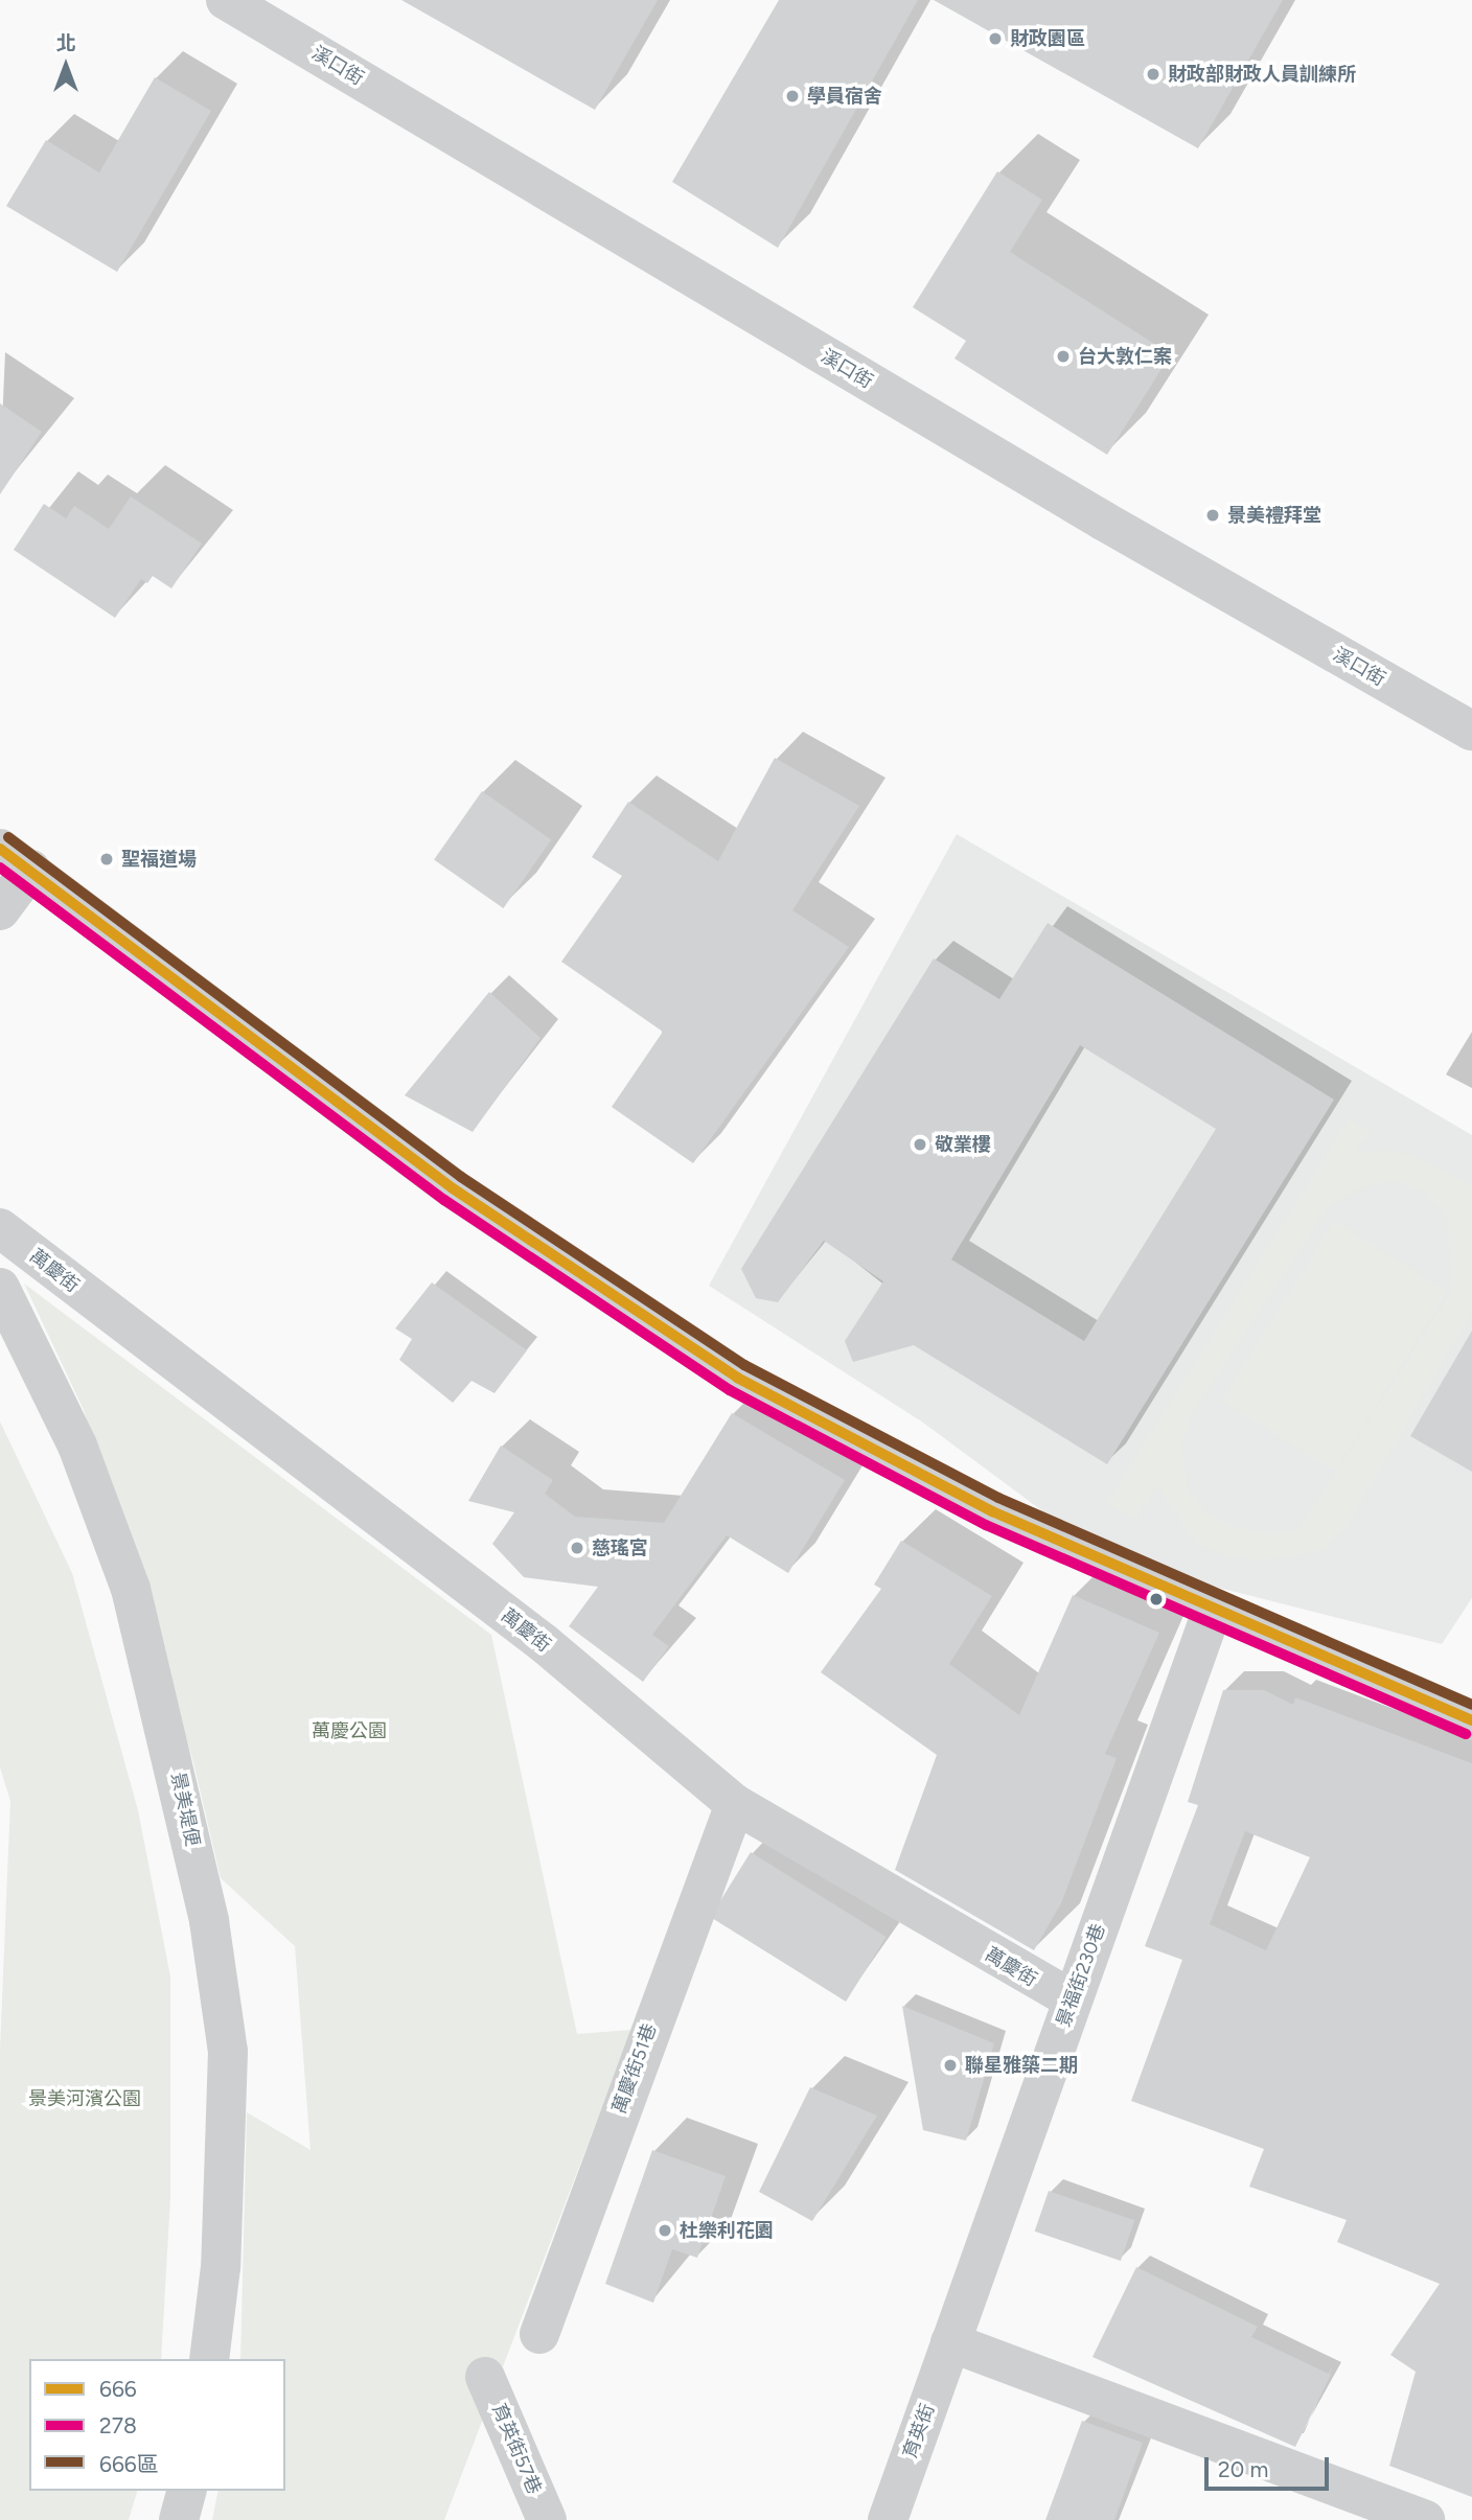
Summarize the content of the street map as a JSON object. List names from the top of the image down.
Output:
{
  "streets": {
    "street": [
      "溪口街",
      "萬慶街",
      "景美堤便",
      "景福街230巷",
      "萬慶街51巷",
      "育英街",
      "育英街57巷"
    ]
  },
  "crossings": [
    ["萬慶街", "景福街230巷"],
    ["萬慶街", "萬慶街51巷"],
    ["景福街230巷", "育英街"]
  ],
  "parks": ["萬慶公園", "景美河濱公園"],
  "places": [
    "財政園區",
    "財政部財政人員訓練所",
    "學員宿舍",
    "台大敦仁案",
    "景美禮拜堂",
    "聖福道場",
    "敬業樓",
    "慈瑤宮",
    "聯星雅築二期",
    "杜樂利花園"
  ],
  "lines": ["transit line 666區", "transit line 666", "transit line 278"],
  "legend": ["666", "278", "666區"],
  "scale_bar": "20 m",
  "north": "top"
}
